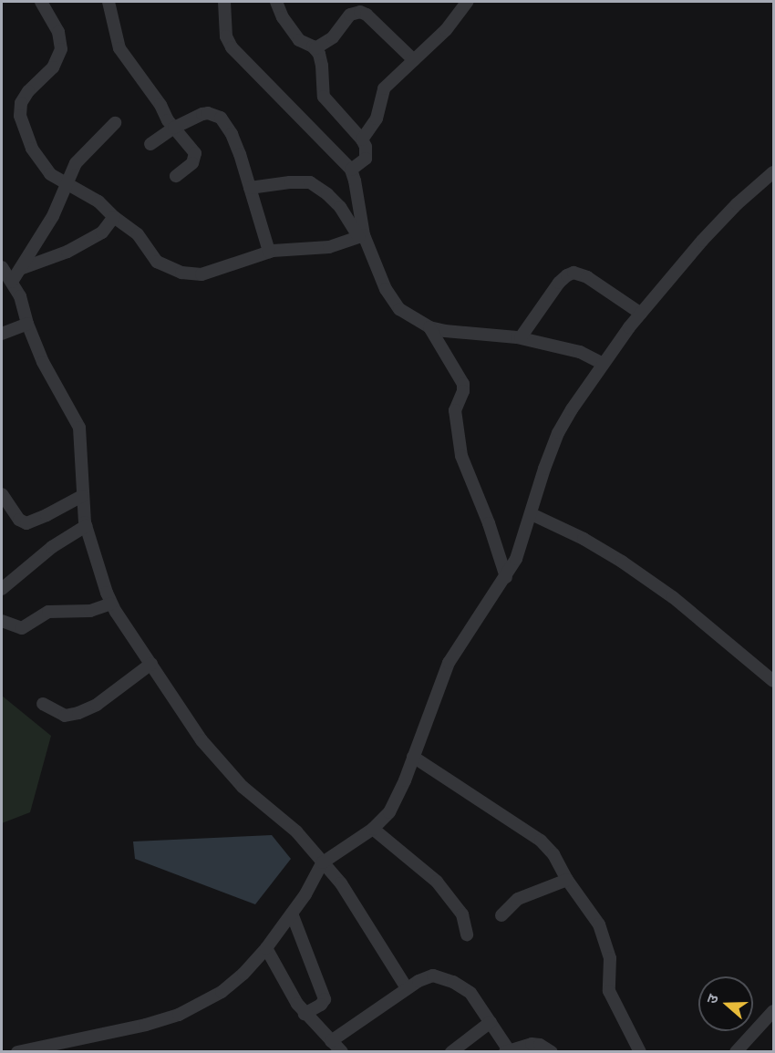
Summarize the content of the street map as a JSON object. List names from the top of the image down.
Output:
{
  "north": "left"
}
